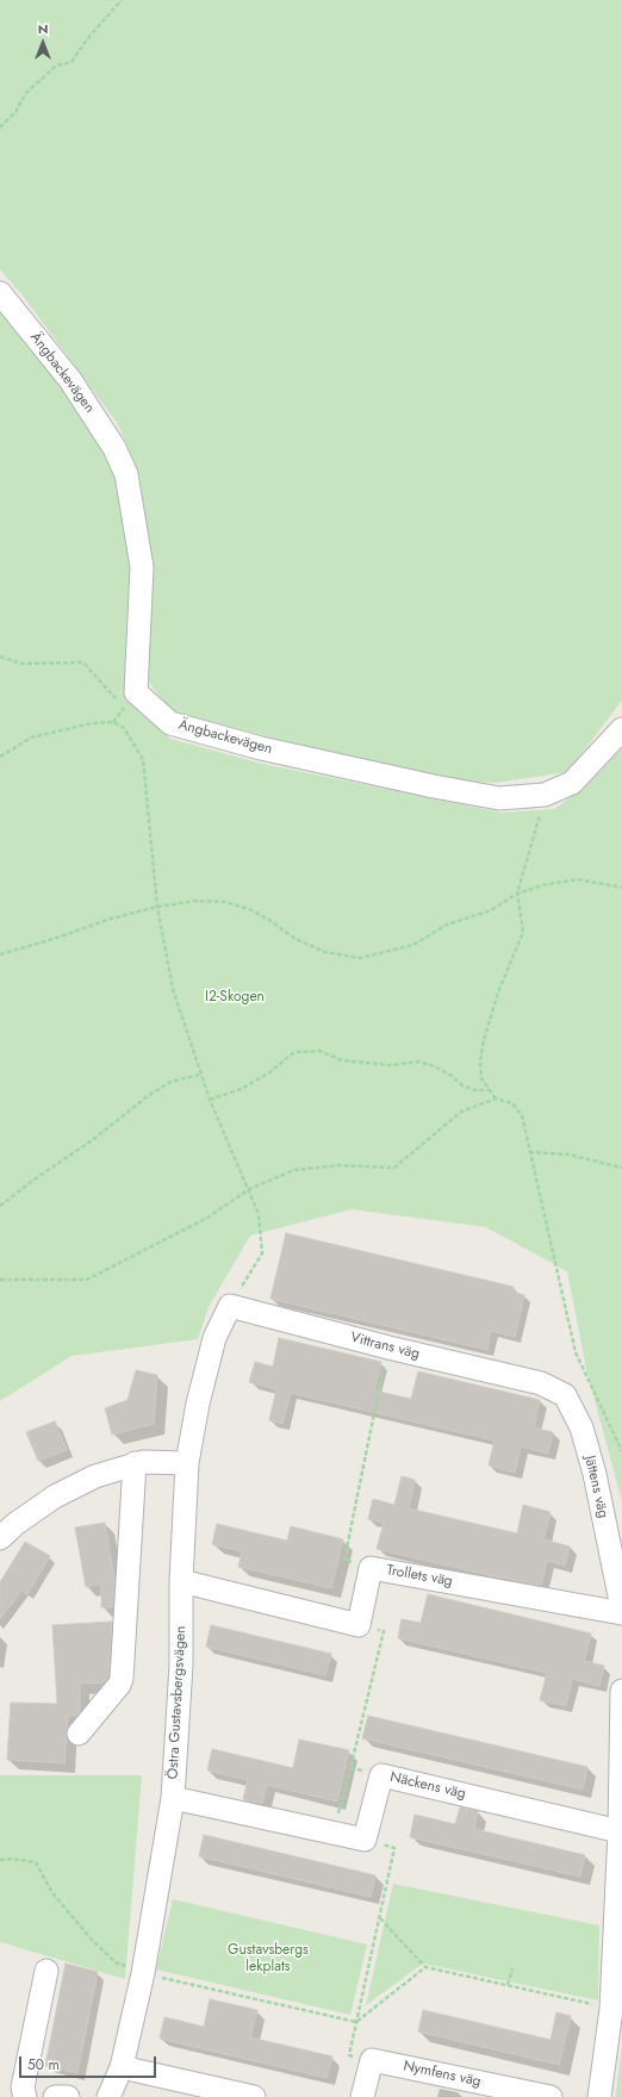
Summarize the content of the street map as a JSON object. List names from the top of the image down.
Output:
{
  "streets": {
    "street": [
      "Ängbackevägen",
      "Vittrans väg",
      "Jättens väg",
      "Trollets väg",
      "Östra Gustavsbergsvägen",
      "Näckens väg",
      "Nymfens väg"
    ]
  },
  "crossings": [
    ["Vittrans väg", "Jättens väg"],
    ["Vittrans väg", "Östra Gustavsbergsvägen"]
  ],
  "parks": ["I2-Skogen", "Gustavsbergs lekplats"],
  "scale_bar": "50 m",
  "north": "top"
}
